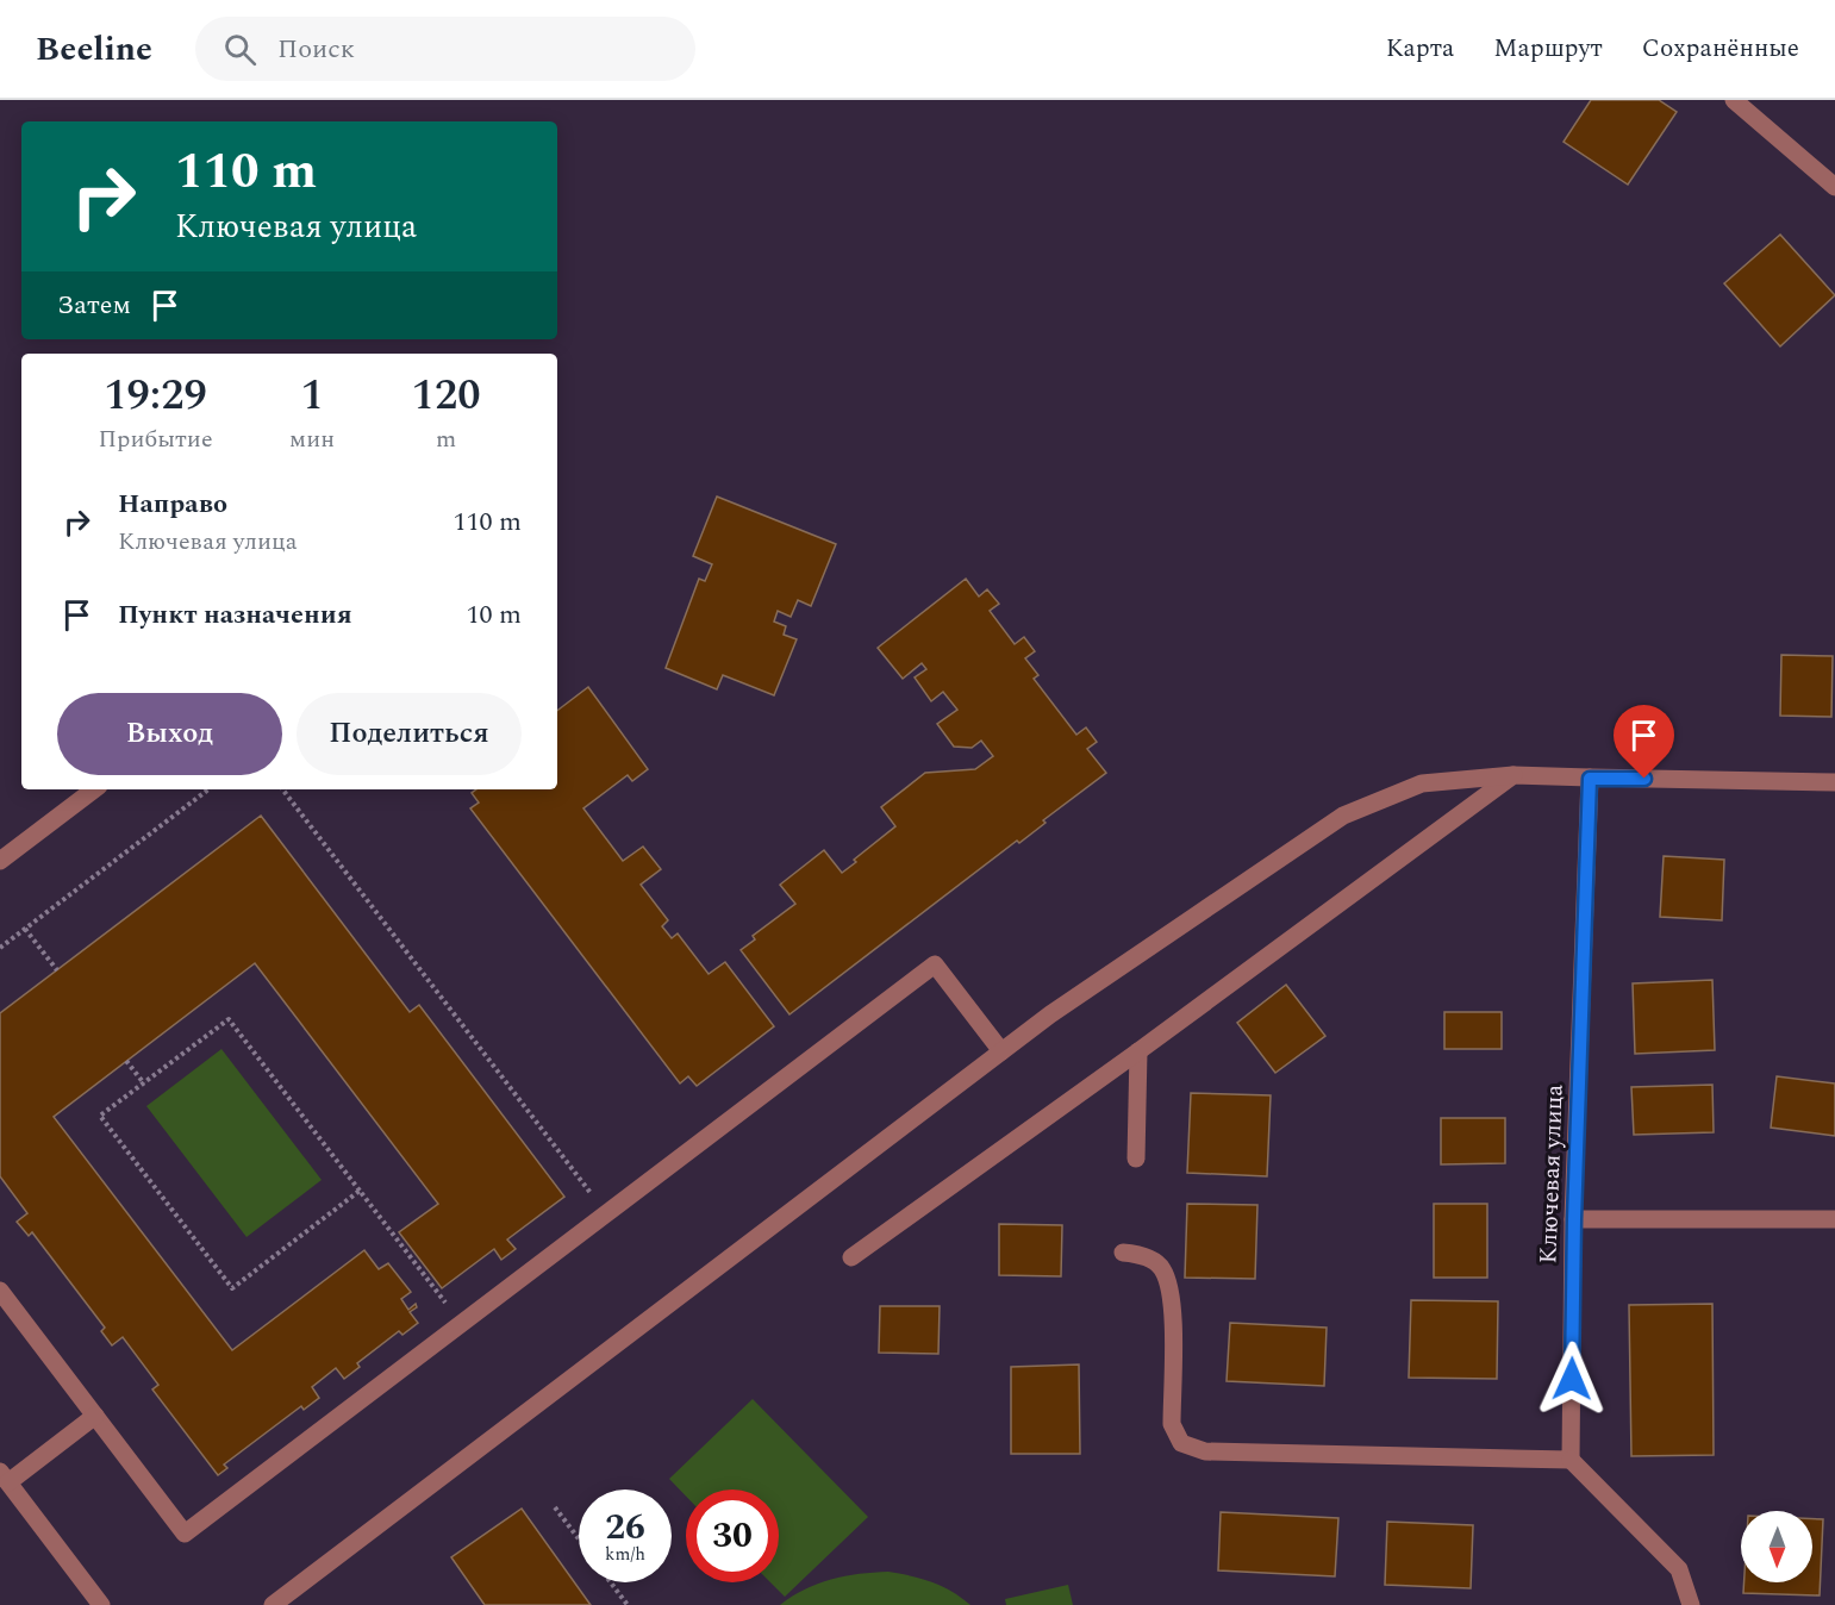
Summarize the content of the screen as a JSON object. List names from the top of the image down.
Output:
{
  "streets": {
    "street": ["Ключевая улица"]
  },
  "north": "bottom",
  "page": {
    "header": "Beeline",
    "search": "Поиск",
    "nav": ["Карта", "Маршрут", "Сохранённые"],
    "turn": ["110 m", "Ключевая улица"],
    "then": "Затем",
    "eta": [
      "19:29",
      "Прибытие",
      "1",
      "мин",
      "120",
      "m"
    ],
    "list": [
      {
        "name": "Направо",
        "note": "Ключевая улица",
        "value": "110 m"
      },
      {
        "name": "Пункт назначения",
        "value": "10 m"
      }
    ],
    "buttons": ["Выход", "Поделиться"],
    "speed": "26 km/h",
    "limit": "30"
  }
}
